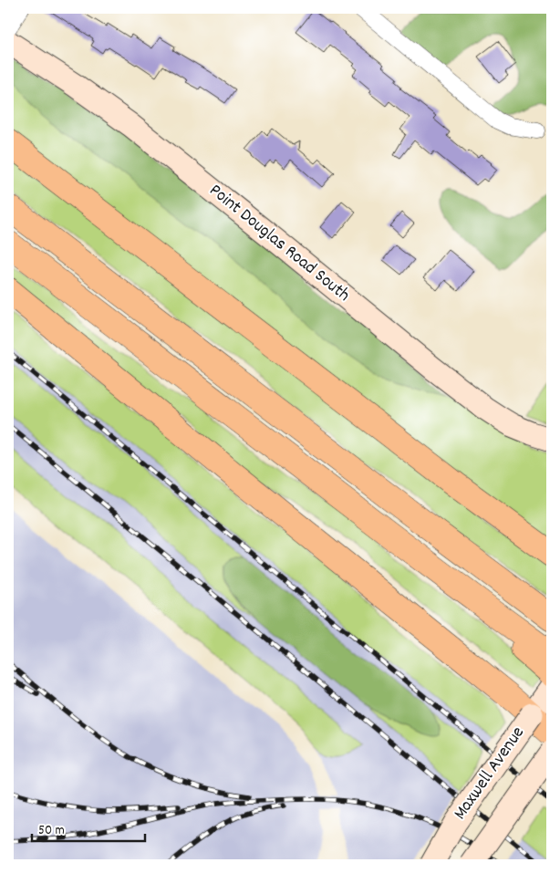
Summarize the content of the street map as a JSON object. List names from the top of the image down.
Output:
{
  "streets": {
    "street": ["Point Douglas Road South", "Maxwell Avenue"]
  },
  "scale_bar": "50 m"
}
